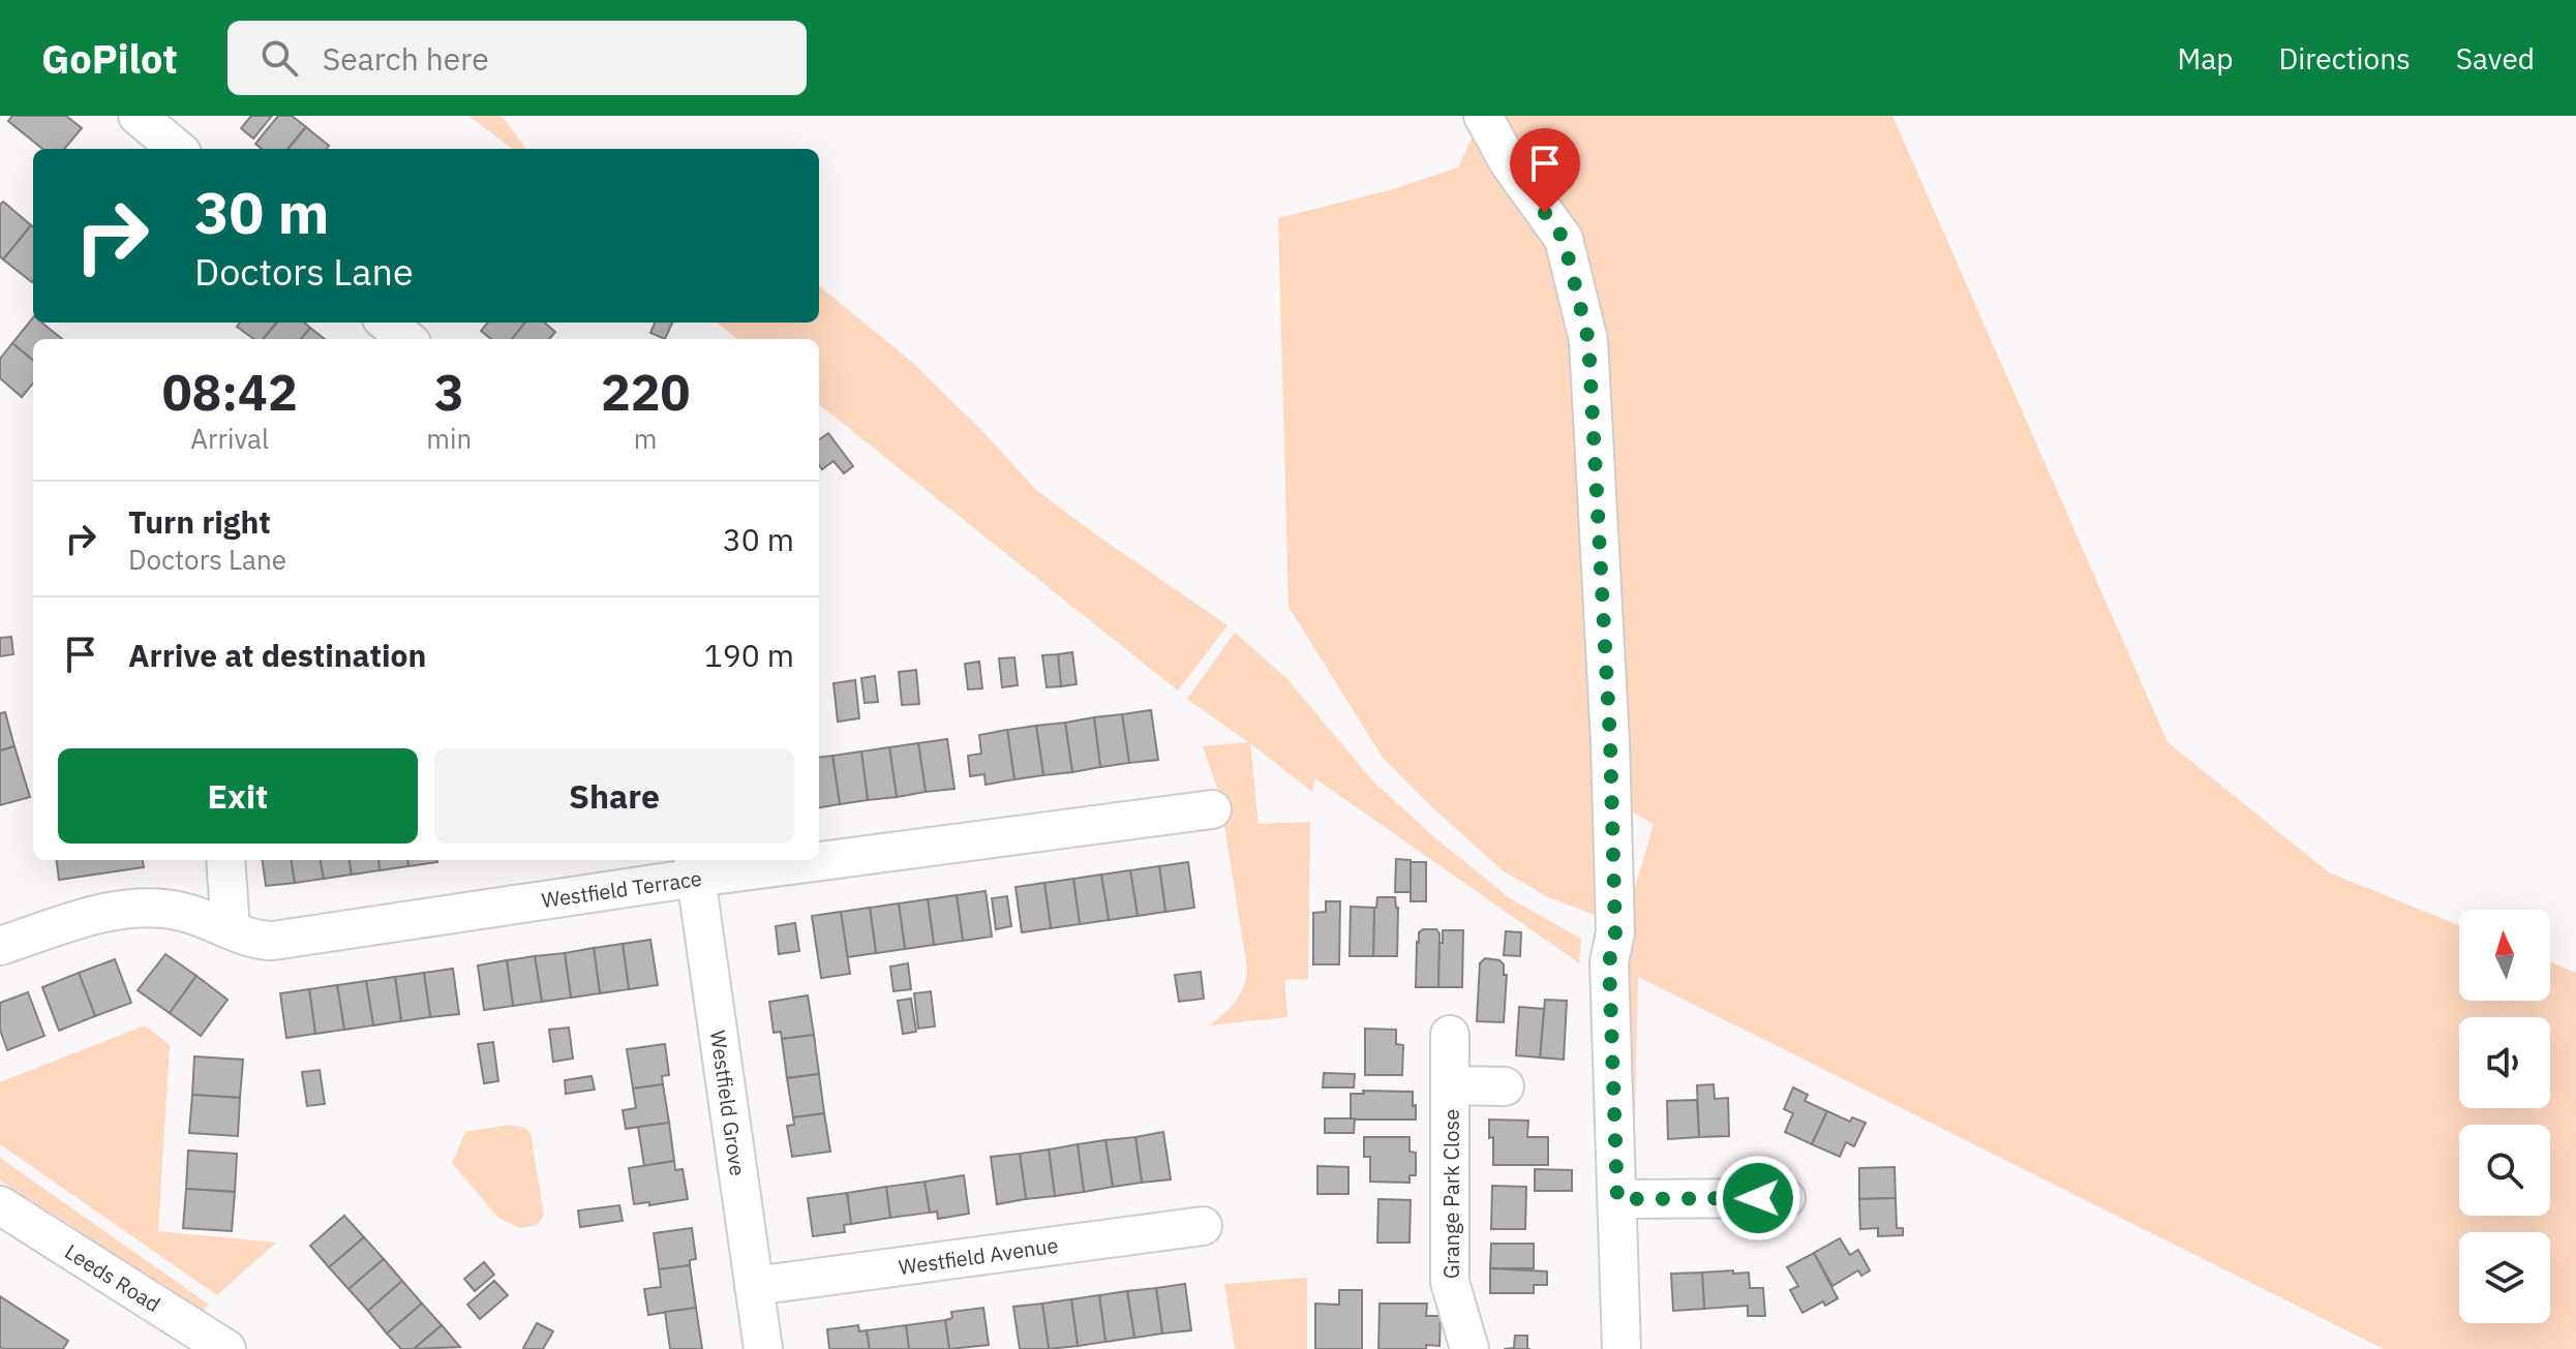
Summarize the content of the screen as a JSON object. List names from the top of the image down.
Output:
{
  "streets": {
    "street": [
      "Westfield Terrace",
      "Westfield Grove",
      "Grange Park Close",
      "Westfield Avenue",
      "Leeds Road"
    ]
  },
  "crossings": [
    ["Westfield Terrace", "Westfield Grove"],
    ["Westfield Grove", "Westfield Avenue"]
  ],
  "north": "top",
  "page": {
    "header": "GoPilot",
    "search": "Search here",
    "nav": ["Map", "Directions", "Saved"],
    "turn": ["30 m", "Doctors Lane"],
    "eta": [
      "08:42",
      "Arrival",
      "3",
      "min",
      "220",
      "m"
    ],
    "list": [
      {
        "name": "Turn right",
        "note": "Doctors Lane",
        "value": "30 m"
      },
      {
        "name": "Arrive at destination",
        "value": "190 m"
      }
    ],
    "buttons": ["Exit", "Share"]
  }
}
